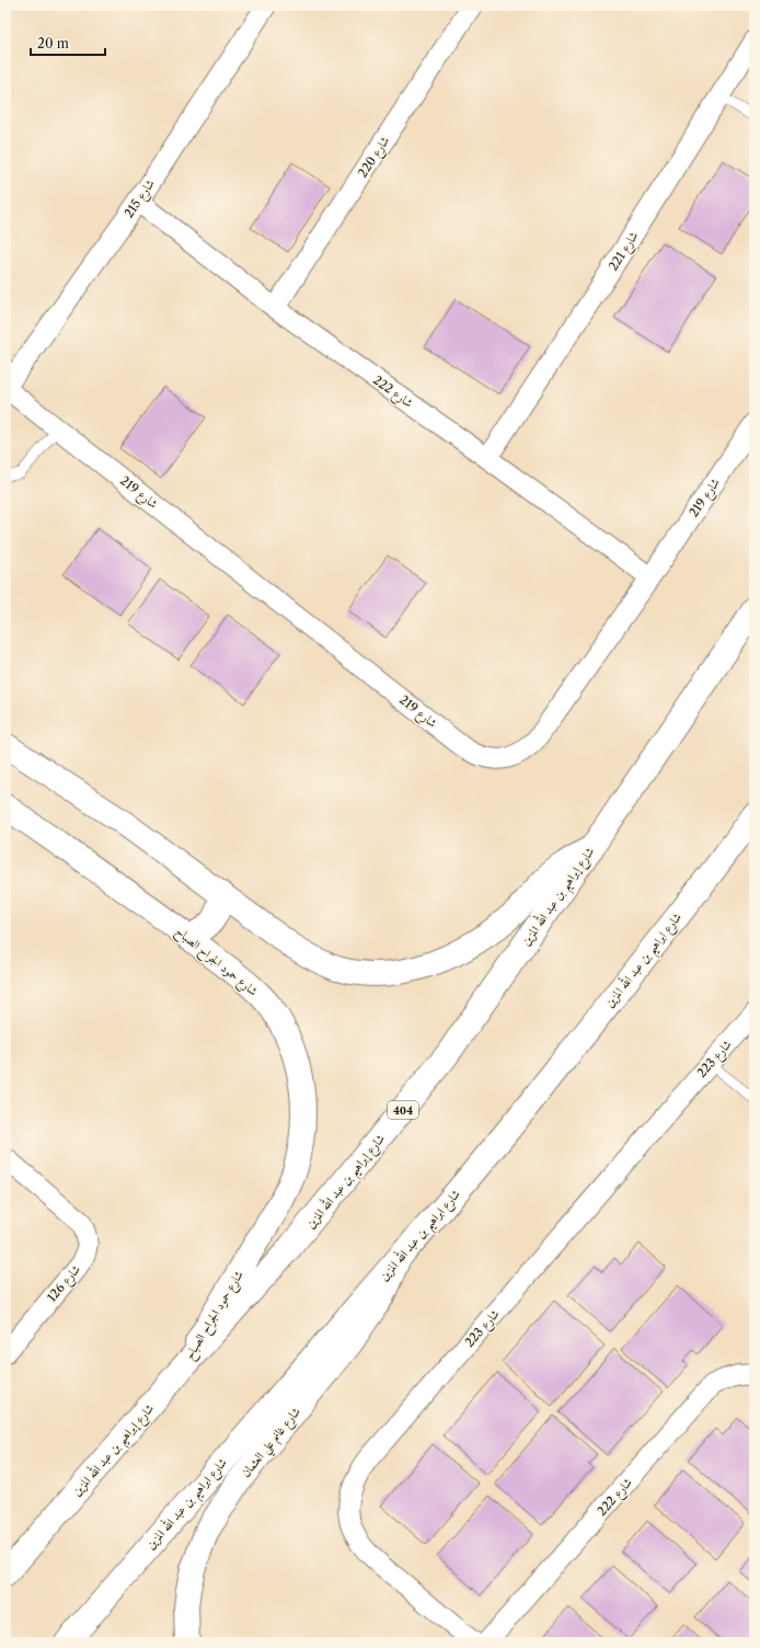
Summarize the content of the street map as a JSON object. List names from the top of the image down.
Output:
{
  "streets": {
    "main road": [
      "شارع إبراهيم بن عبد الله المزين",
      "شارع ابراهيم بن عبد الله المزين",
      "شارع حمود الجراح الصباح",
      "404",
      "شارع غانم علي العثمان"
    ],
    "street": [
      "شارع 220",
      "شارع 215",
      "شارع 221",
      "شارع 222",
      "شارع 219",
      "شارع 223",
      "شارع 126"
    ]
  },
  "crossings": [
    ["شارع 220", "شارع 222"],
    ["شارع 215", "شارع 222"],
    ["شارع 215", "شارع 219"],
    ["شارع 221", "شارع 222"],
    ["شارع 222", "شارع 219"],
    ["شارع إبراهيم بن عبد الله المزين", "شارع حمود الجراح الصباح"],
    ["شارع ابراهيم بن عبد الله المزين", "شارع غانم علي العثمان"]
  ],
  "scale_bar": "20 m"
}
